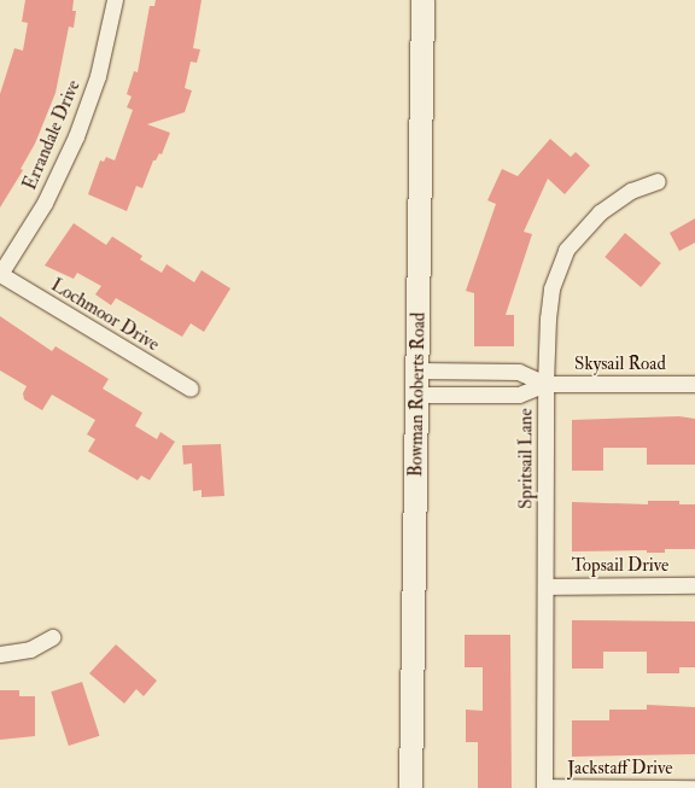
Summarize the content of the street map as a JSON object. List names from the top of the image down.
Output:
{
  "streets": {
    "street": [
      "Errandale Drive",
      "Lochmoor Drive",
      "Skysail Road",
      "Bowman Roberts Road",
      "Spritsail Lane",
      "Topsail Drive",
      "Jackstaff Drive"
    ]
  },
  "crossings": [
    ["Errandale Drive", "Lochmoor Drive"],
    ["Skysail Road", "Bowman Roberts Road"],
    ["Skysail Road", "Spritsail Lane"],
    ["Spritsail Lane", "Topsail Drive"],
    ["Spritsail Lane", "Jackstaff Drive"]
  ]
}
